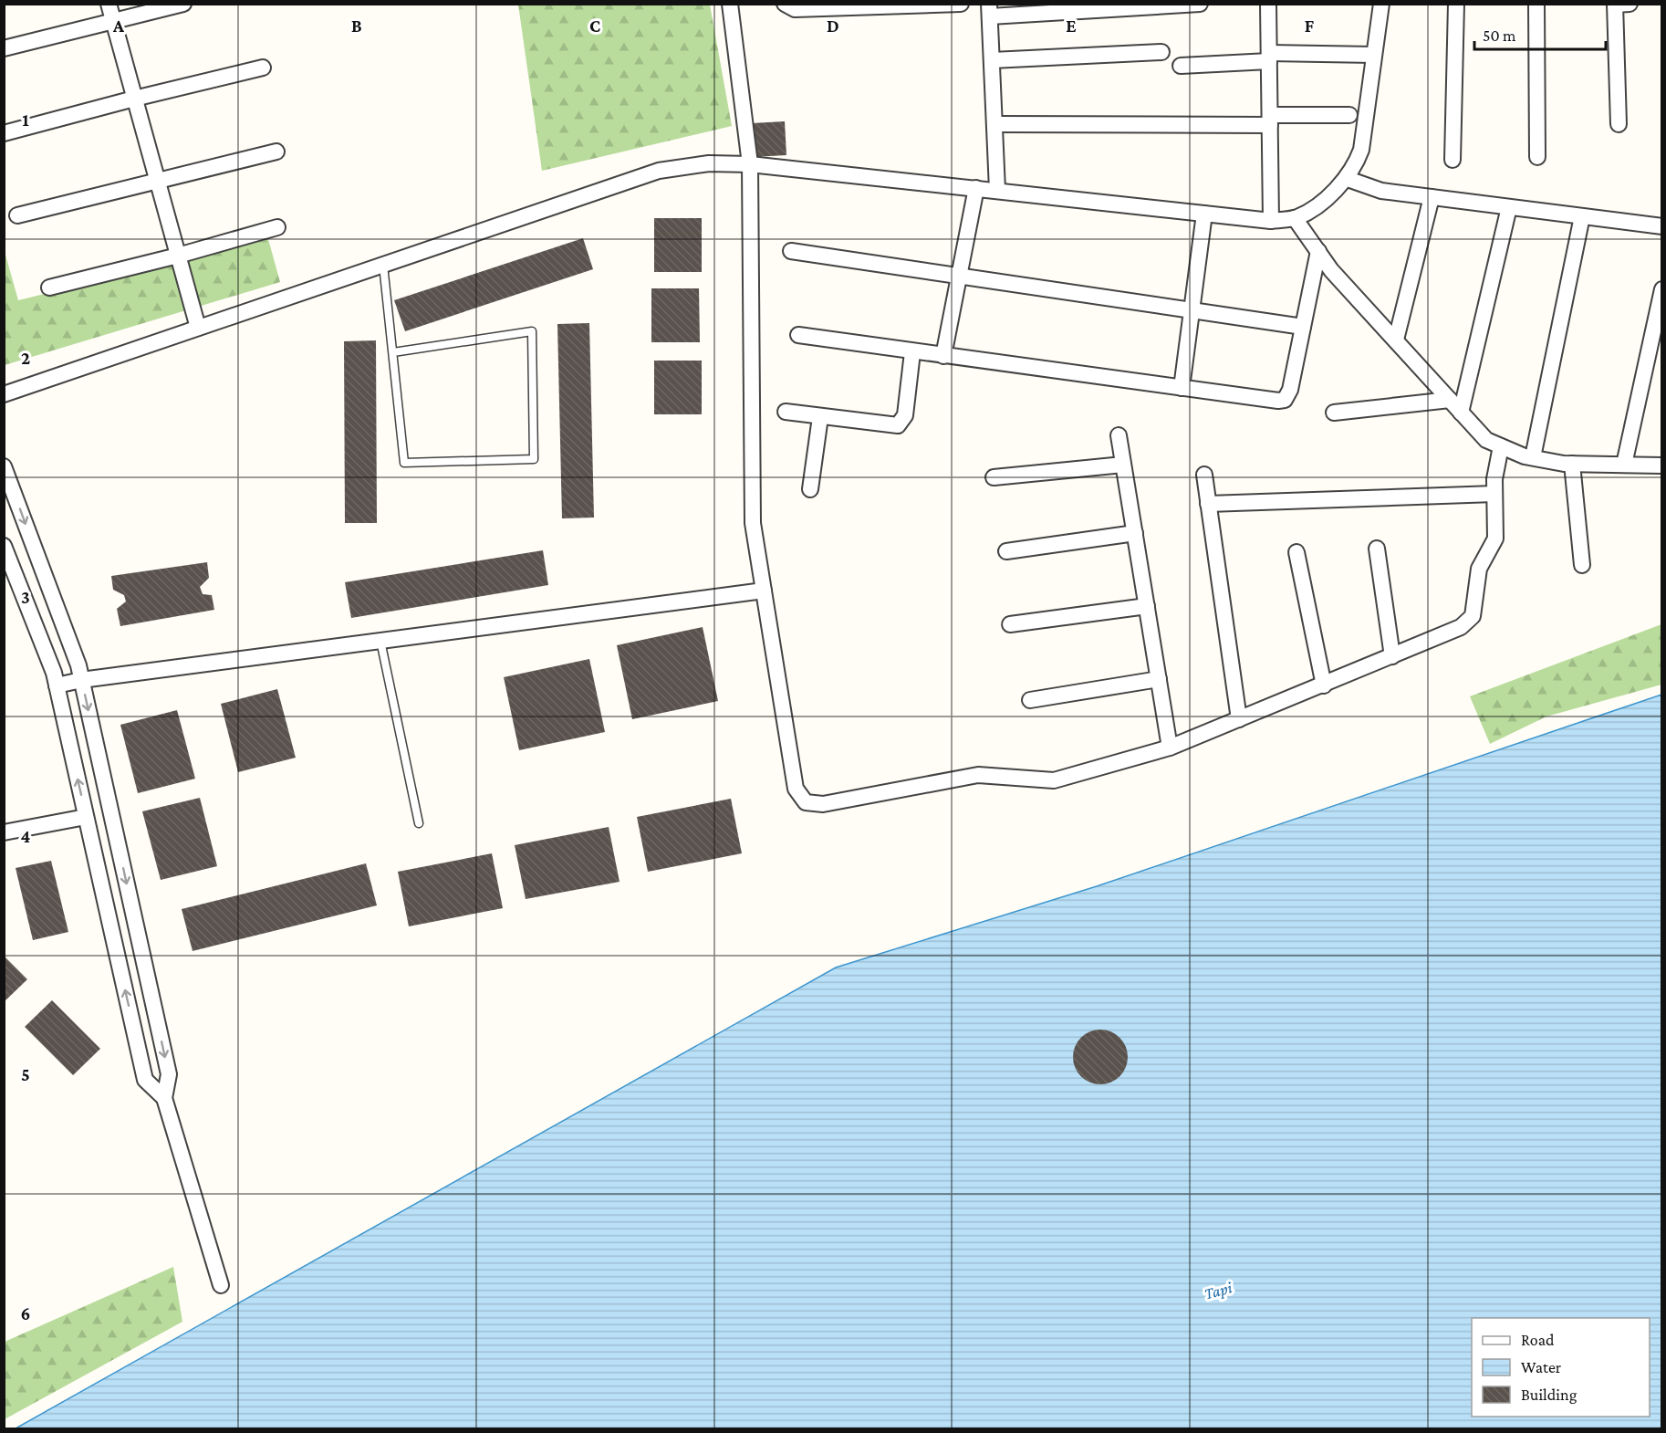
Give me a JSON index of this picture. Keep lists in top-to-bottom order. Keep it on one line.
{"water":["Tapi"],"legend":["Road","Water","Building"],"scale_bar":"50 m","grid":{"columns":["A","B","C","D","E","F"],"rows":["1","2","3","4","5","6"]}}
